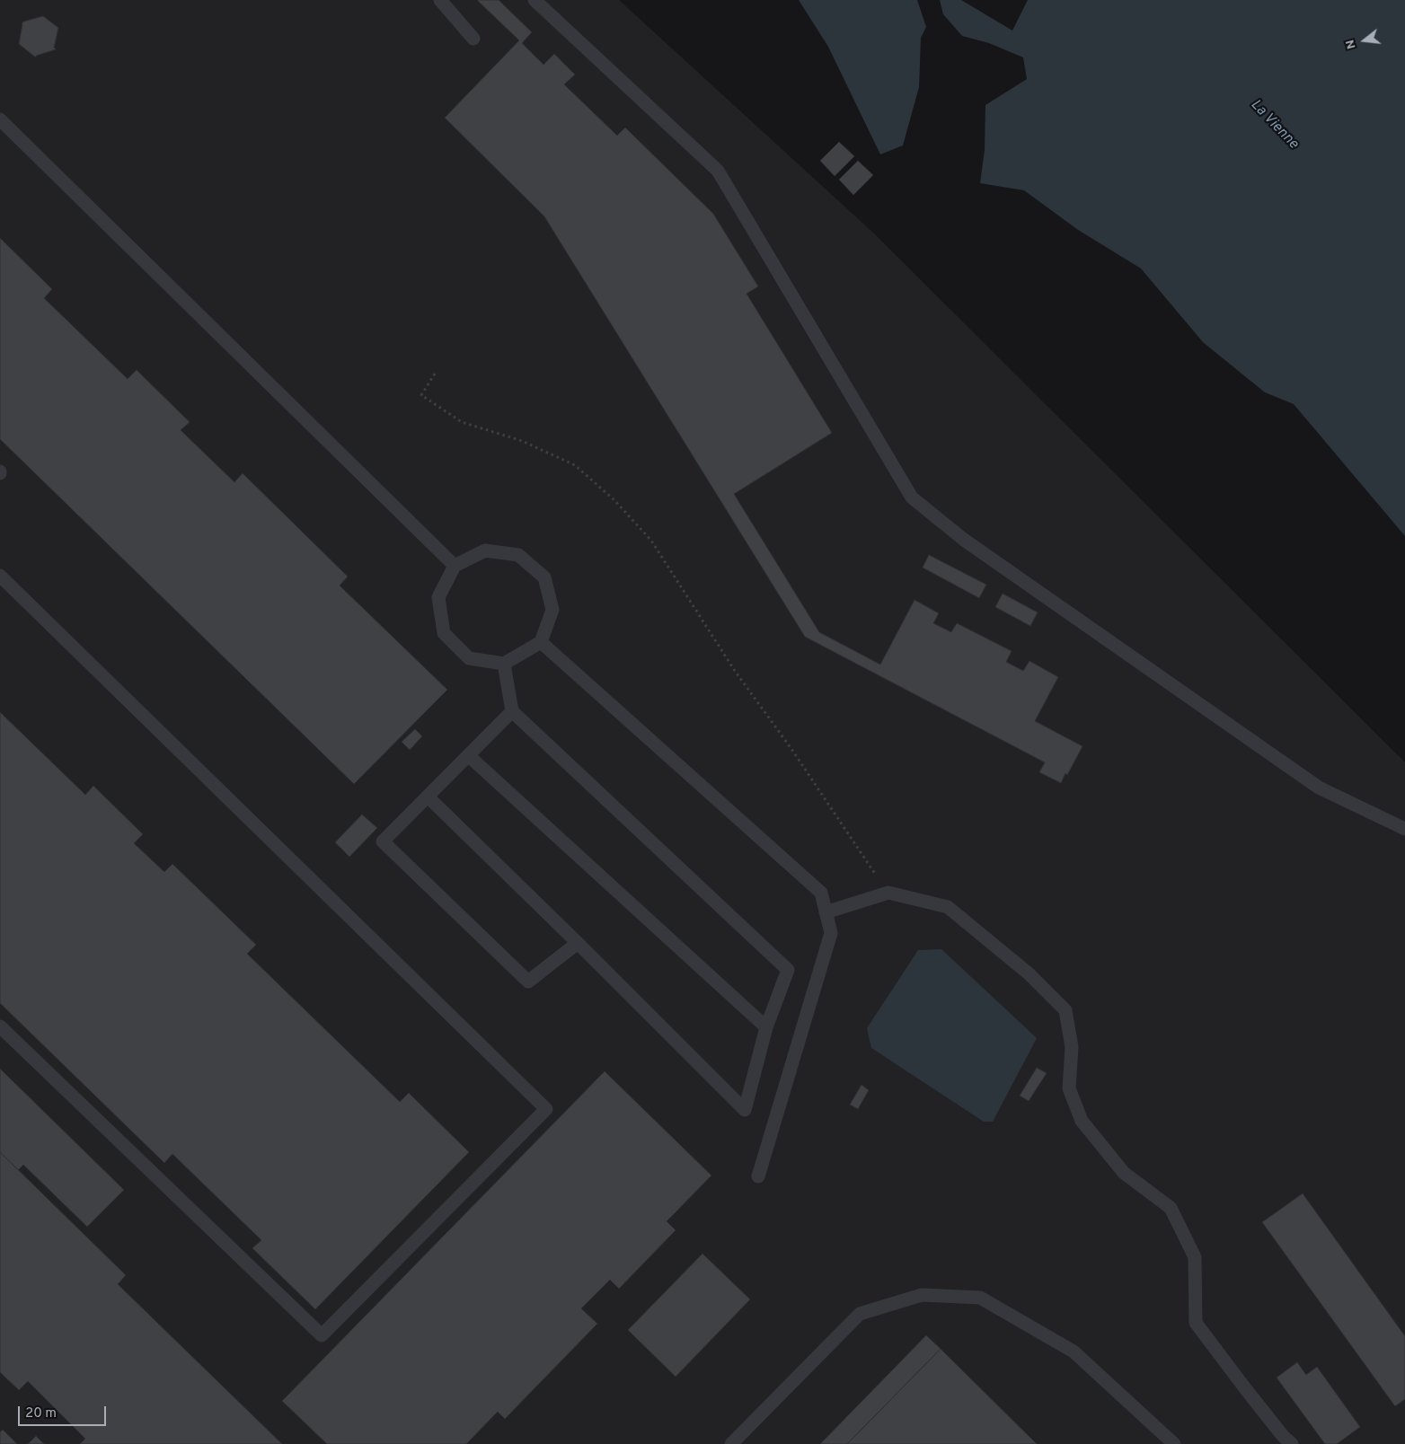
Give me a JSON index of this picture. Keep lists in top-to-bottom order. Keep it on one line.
{"water":["La Vienne"],"scale_bar":"20 m","north":"left"}
